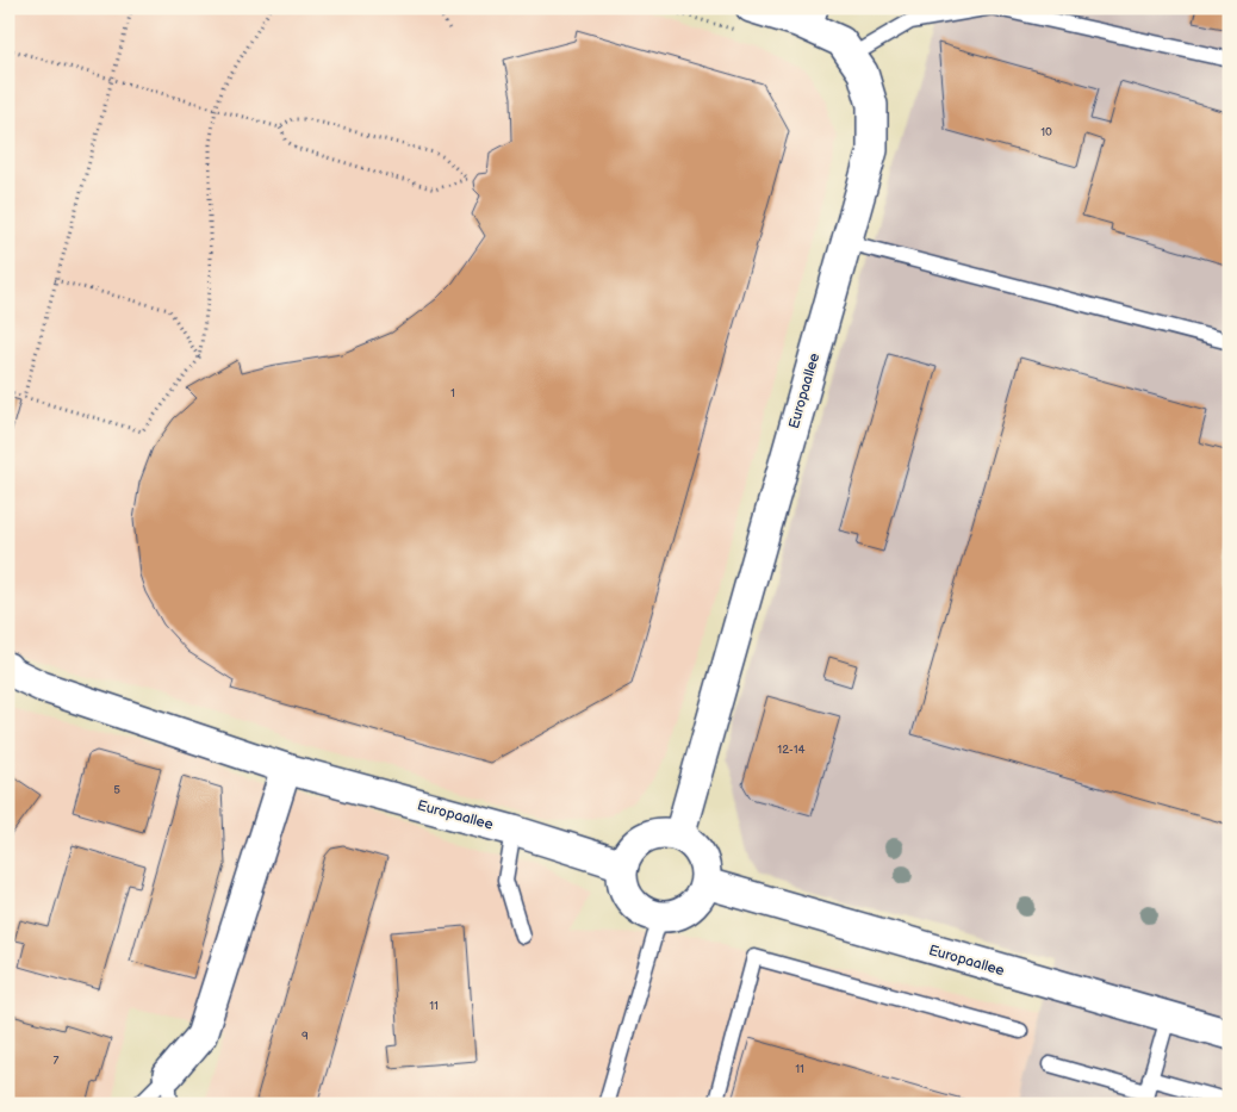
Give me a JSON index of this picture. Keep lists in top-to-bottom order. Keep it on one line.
{"streets":{"street":["Europaallee"]},"house_numbers":["10","1","12-14","5","11","9","7","11"]}
